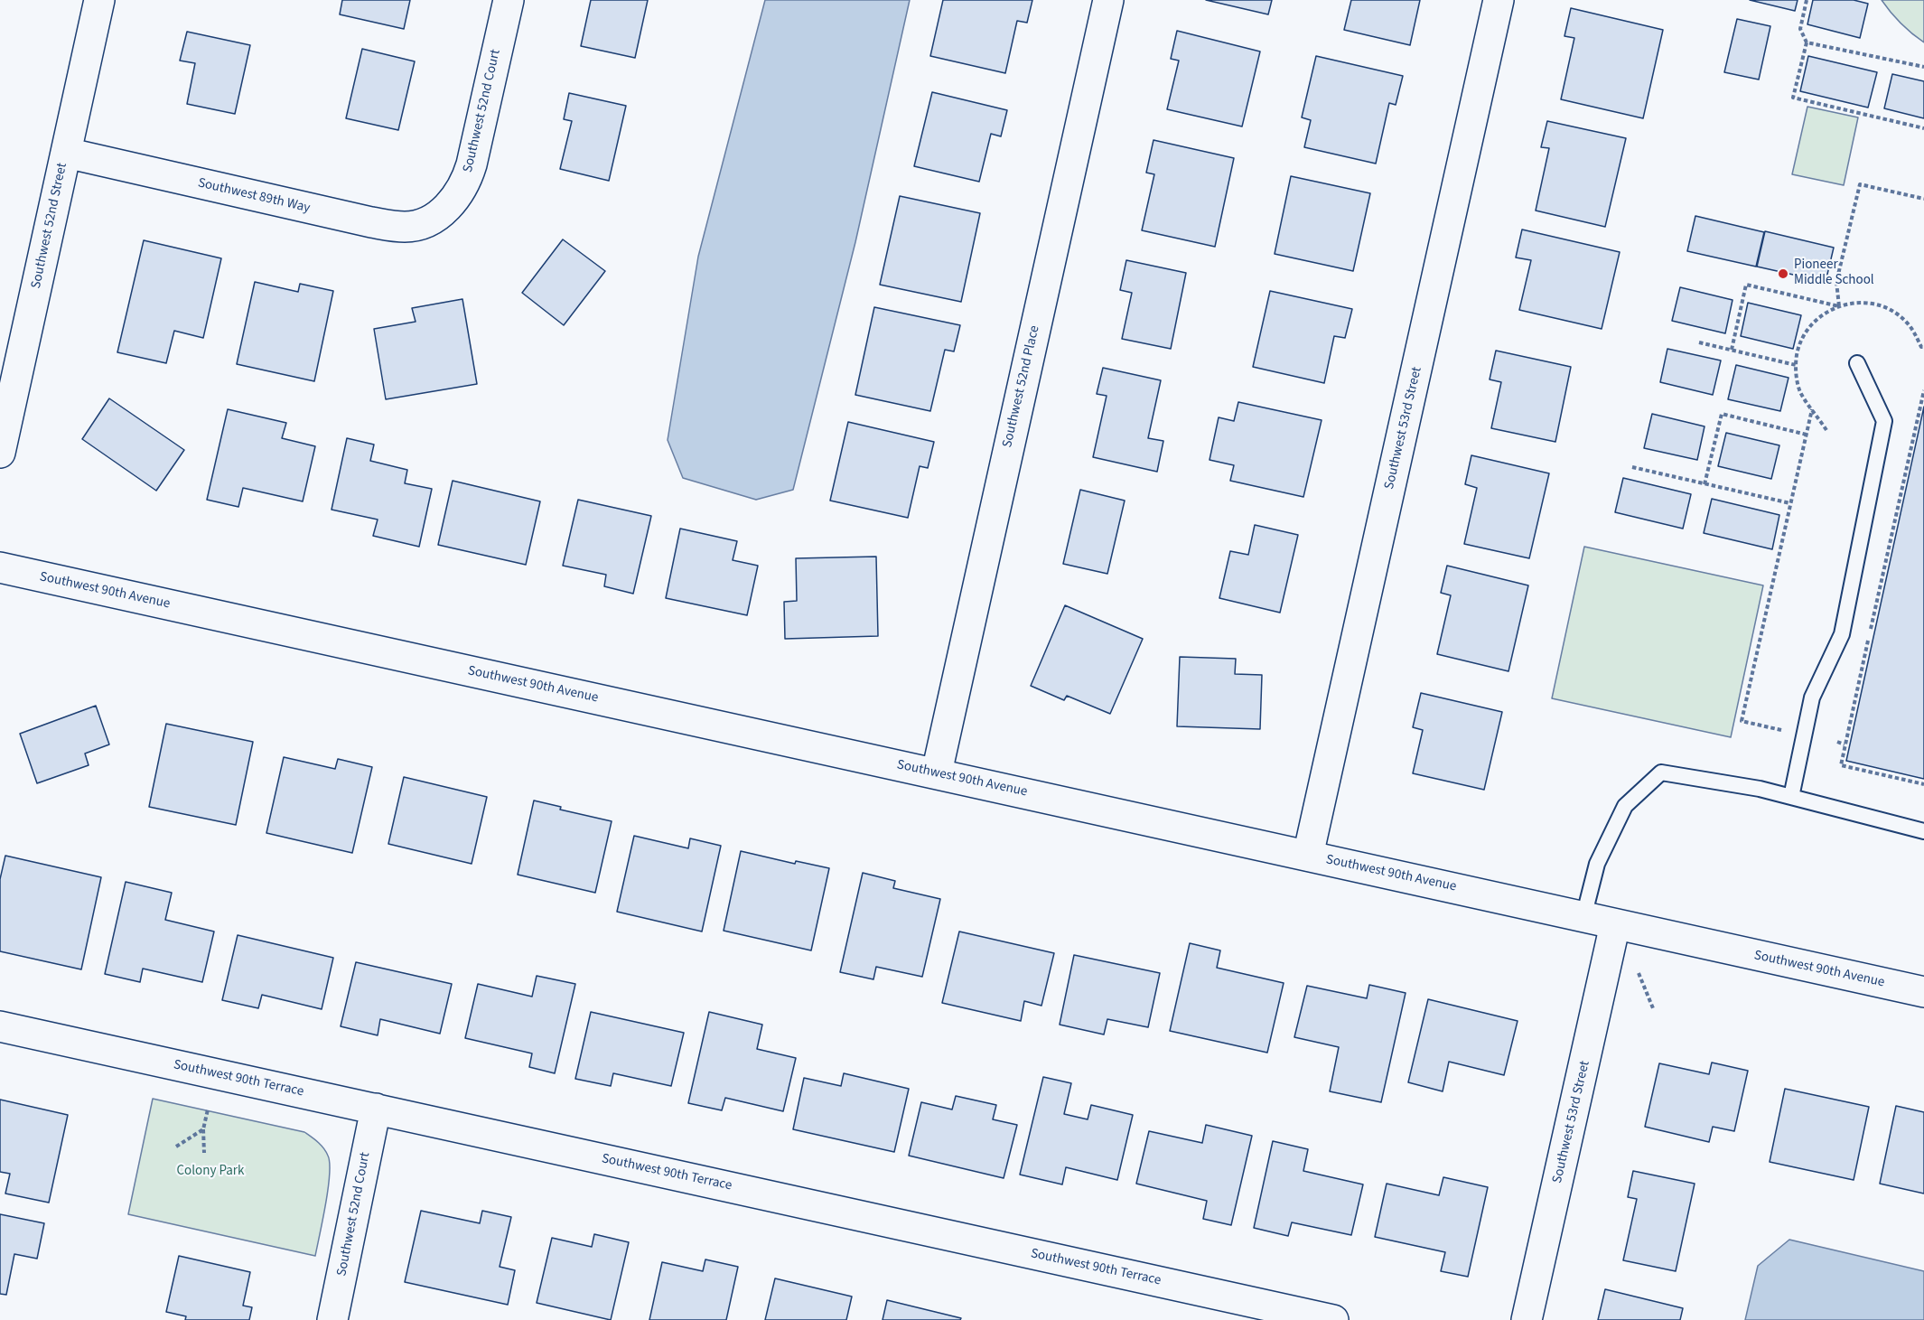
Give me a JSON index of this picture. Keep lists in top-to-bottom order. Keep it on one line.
{"streets":{"street":["Southwest 52nd Court","Southwest 89th Way","Southwest 52nd Street","Southwest 52nd Place","Southwest 53rd Street","Southwest 90th Avenue","Southwest 90th Terrace"]},"crossings":[["Southwest 52nd Court","Southwest 89th Way"],["Southwest 52nd Court","Southwest 90th Terrace"],["Southwest 89th Way","Southwest 52nd Street"],["Southwest 52nd Place","Southwest 90th Avenue"],["Southwest 53rd Street","Southwest 90th Avenue"]],"parks":["Colony Park"],"places":["Pioneer Middle School"]}
